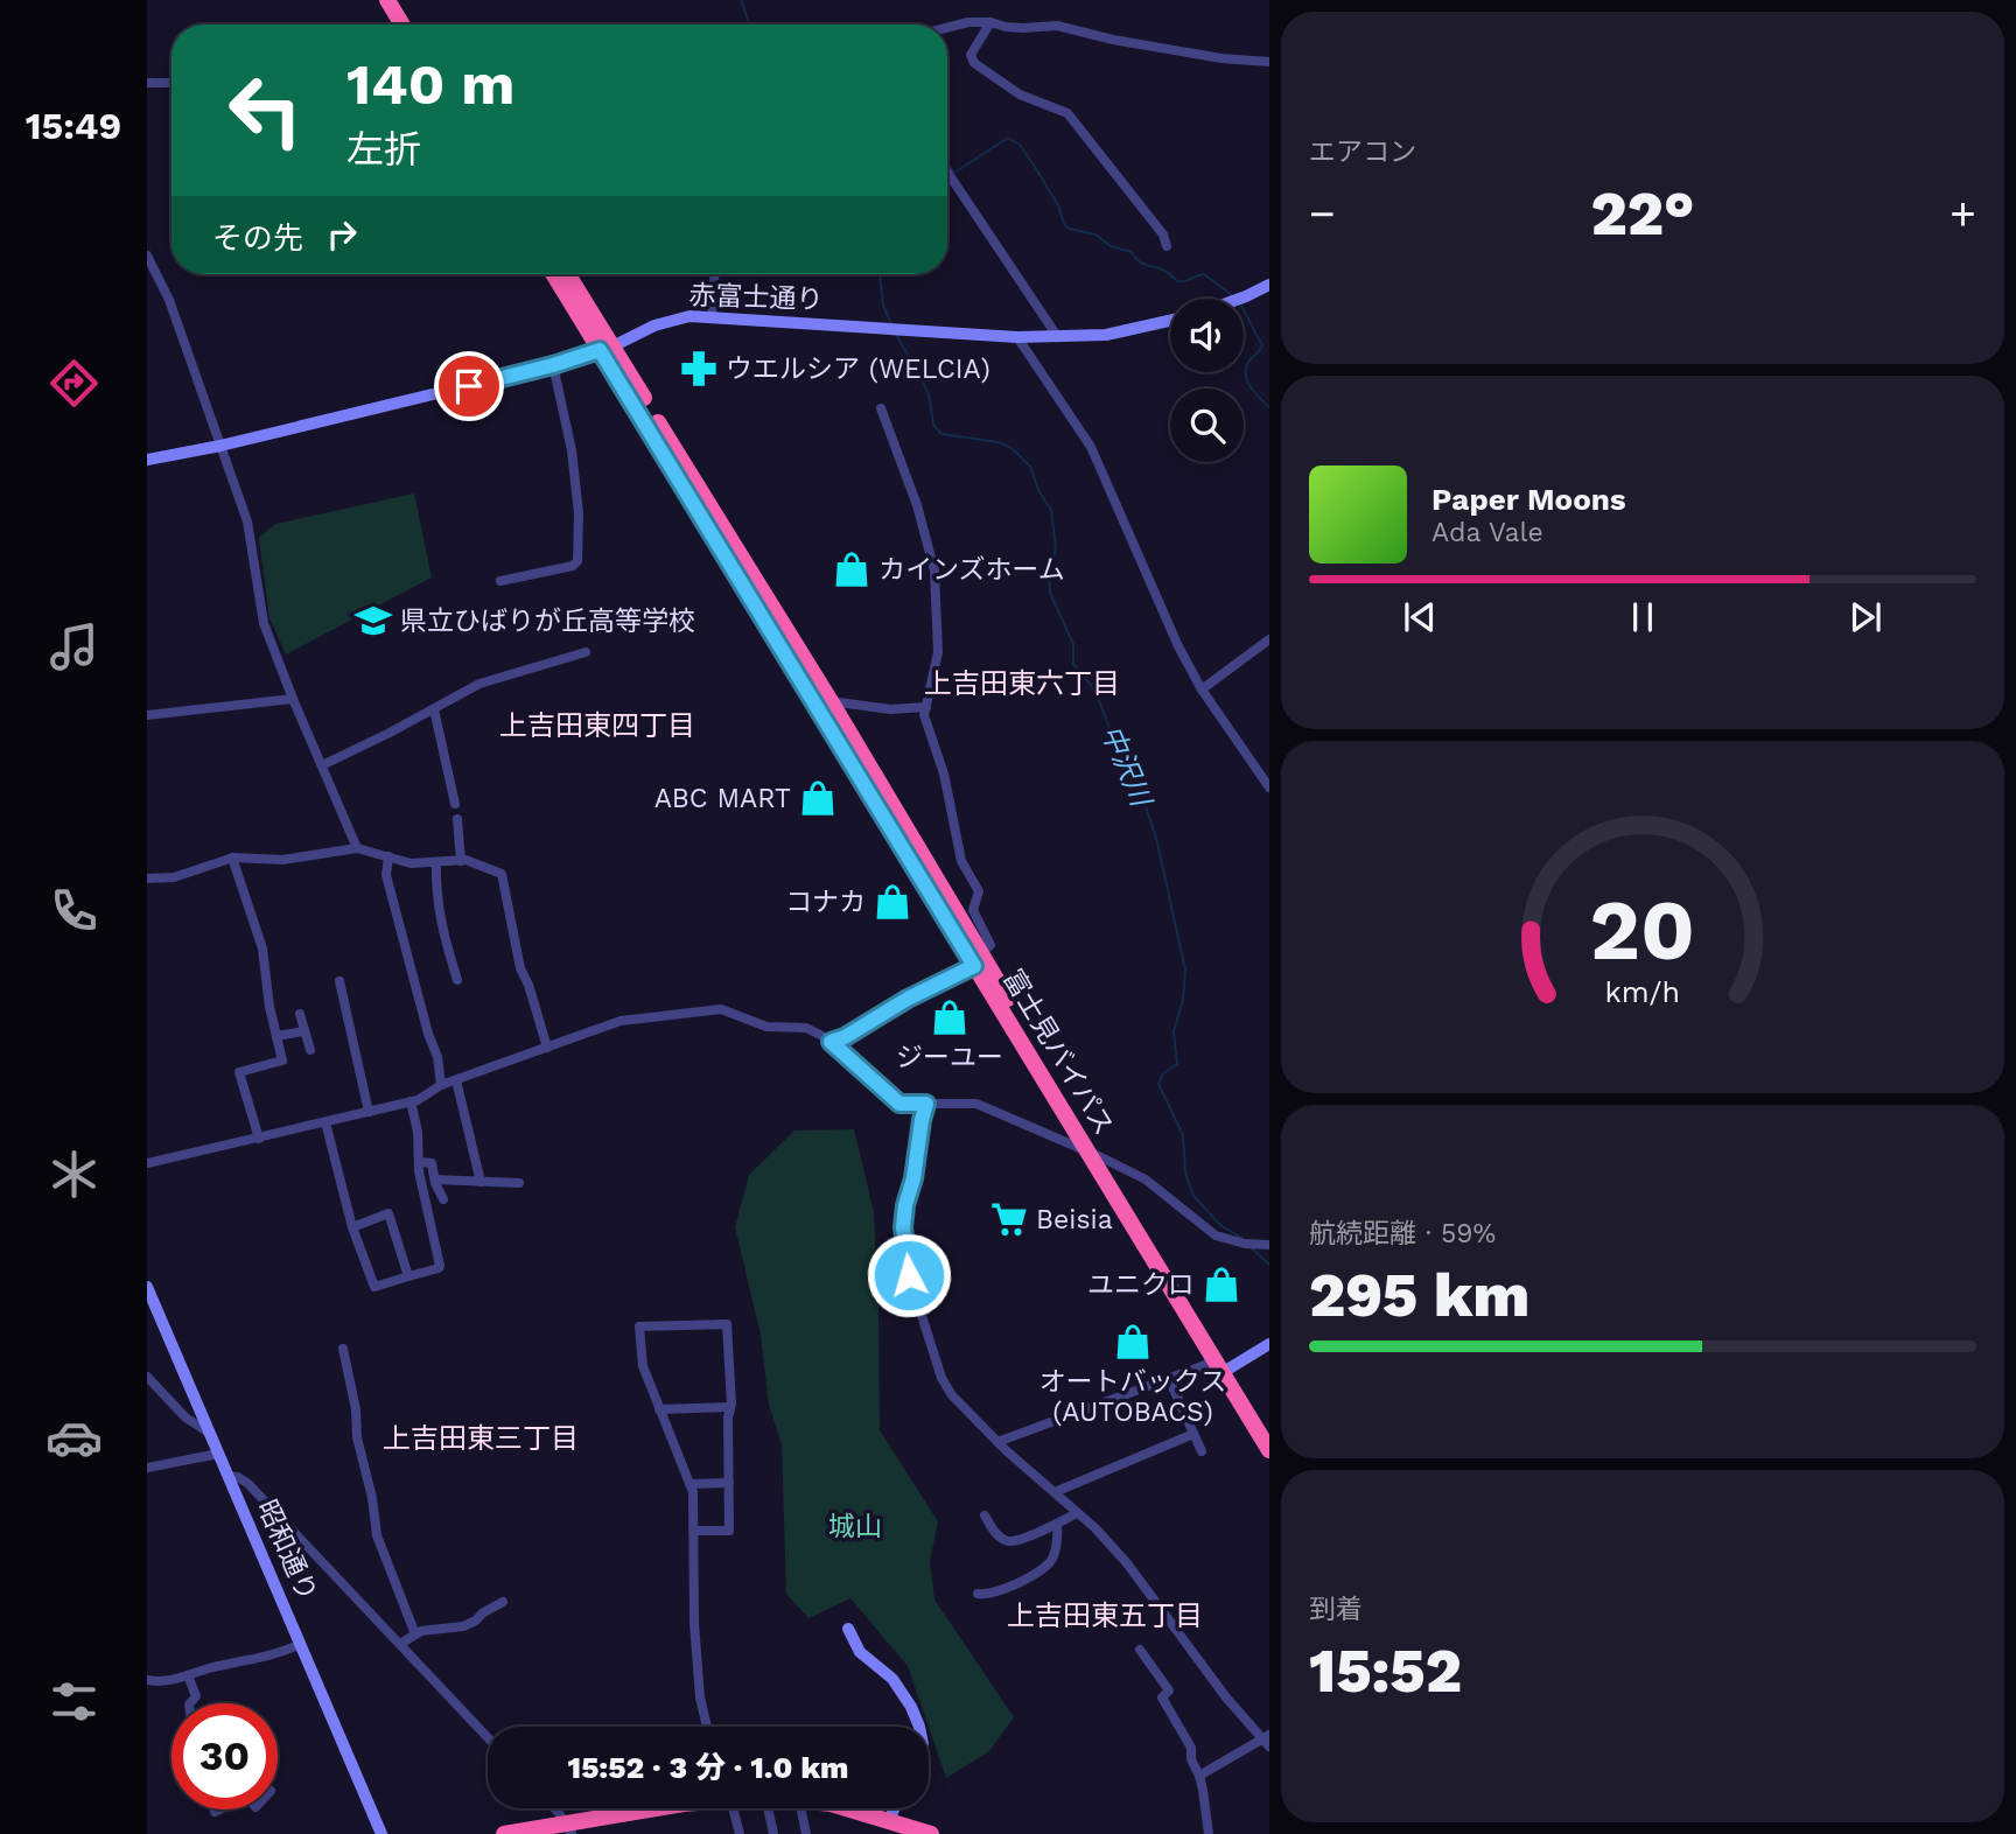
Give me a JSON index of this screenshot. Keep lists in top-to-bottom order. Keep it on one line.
{"streets":{"highway":["富士見バイパス"],"street":["赤富士通り","昭和通り"]},"crossings":[["赤富士通り","富士見バイパス"]],"districts":["上吉田東六丁目","上吉田東四丁目","上吉田東三丁目","上吉田東五丁目"],"water":["中沢川"],"parks":["城山"],"places":{"pharmacy":["ウエルシア (WELCIA)"],"shop":["カインズホーム","ABC MART","コナカ","ジーユー","ユニクロ","オートバックス (AUTOBACS)"],"school or university":["県立ひばりが丘高等学校"],"supermarket":["Beisia"]},"page":{"tabs":"15:49","tile":["エアコン",["航続距離 · 59%","295 km"],["到着","15:52"]],"turn":["140 m","左折"],"heat":["−","22°","+"],"then":"その先","song":["Paper Moons","Ada Vale"],"limit":"30","trip":"15:52 · 3 分 · 1.0 km","gauge":["20","km/h"]}}
